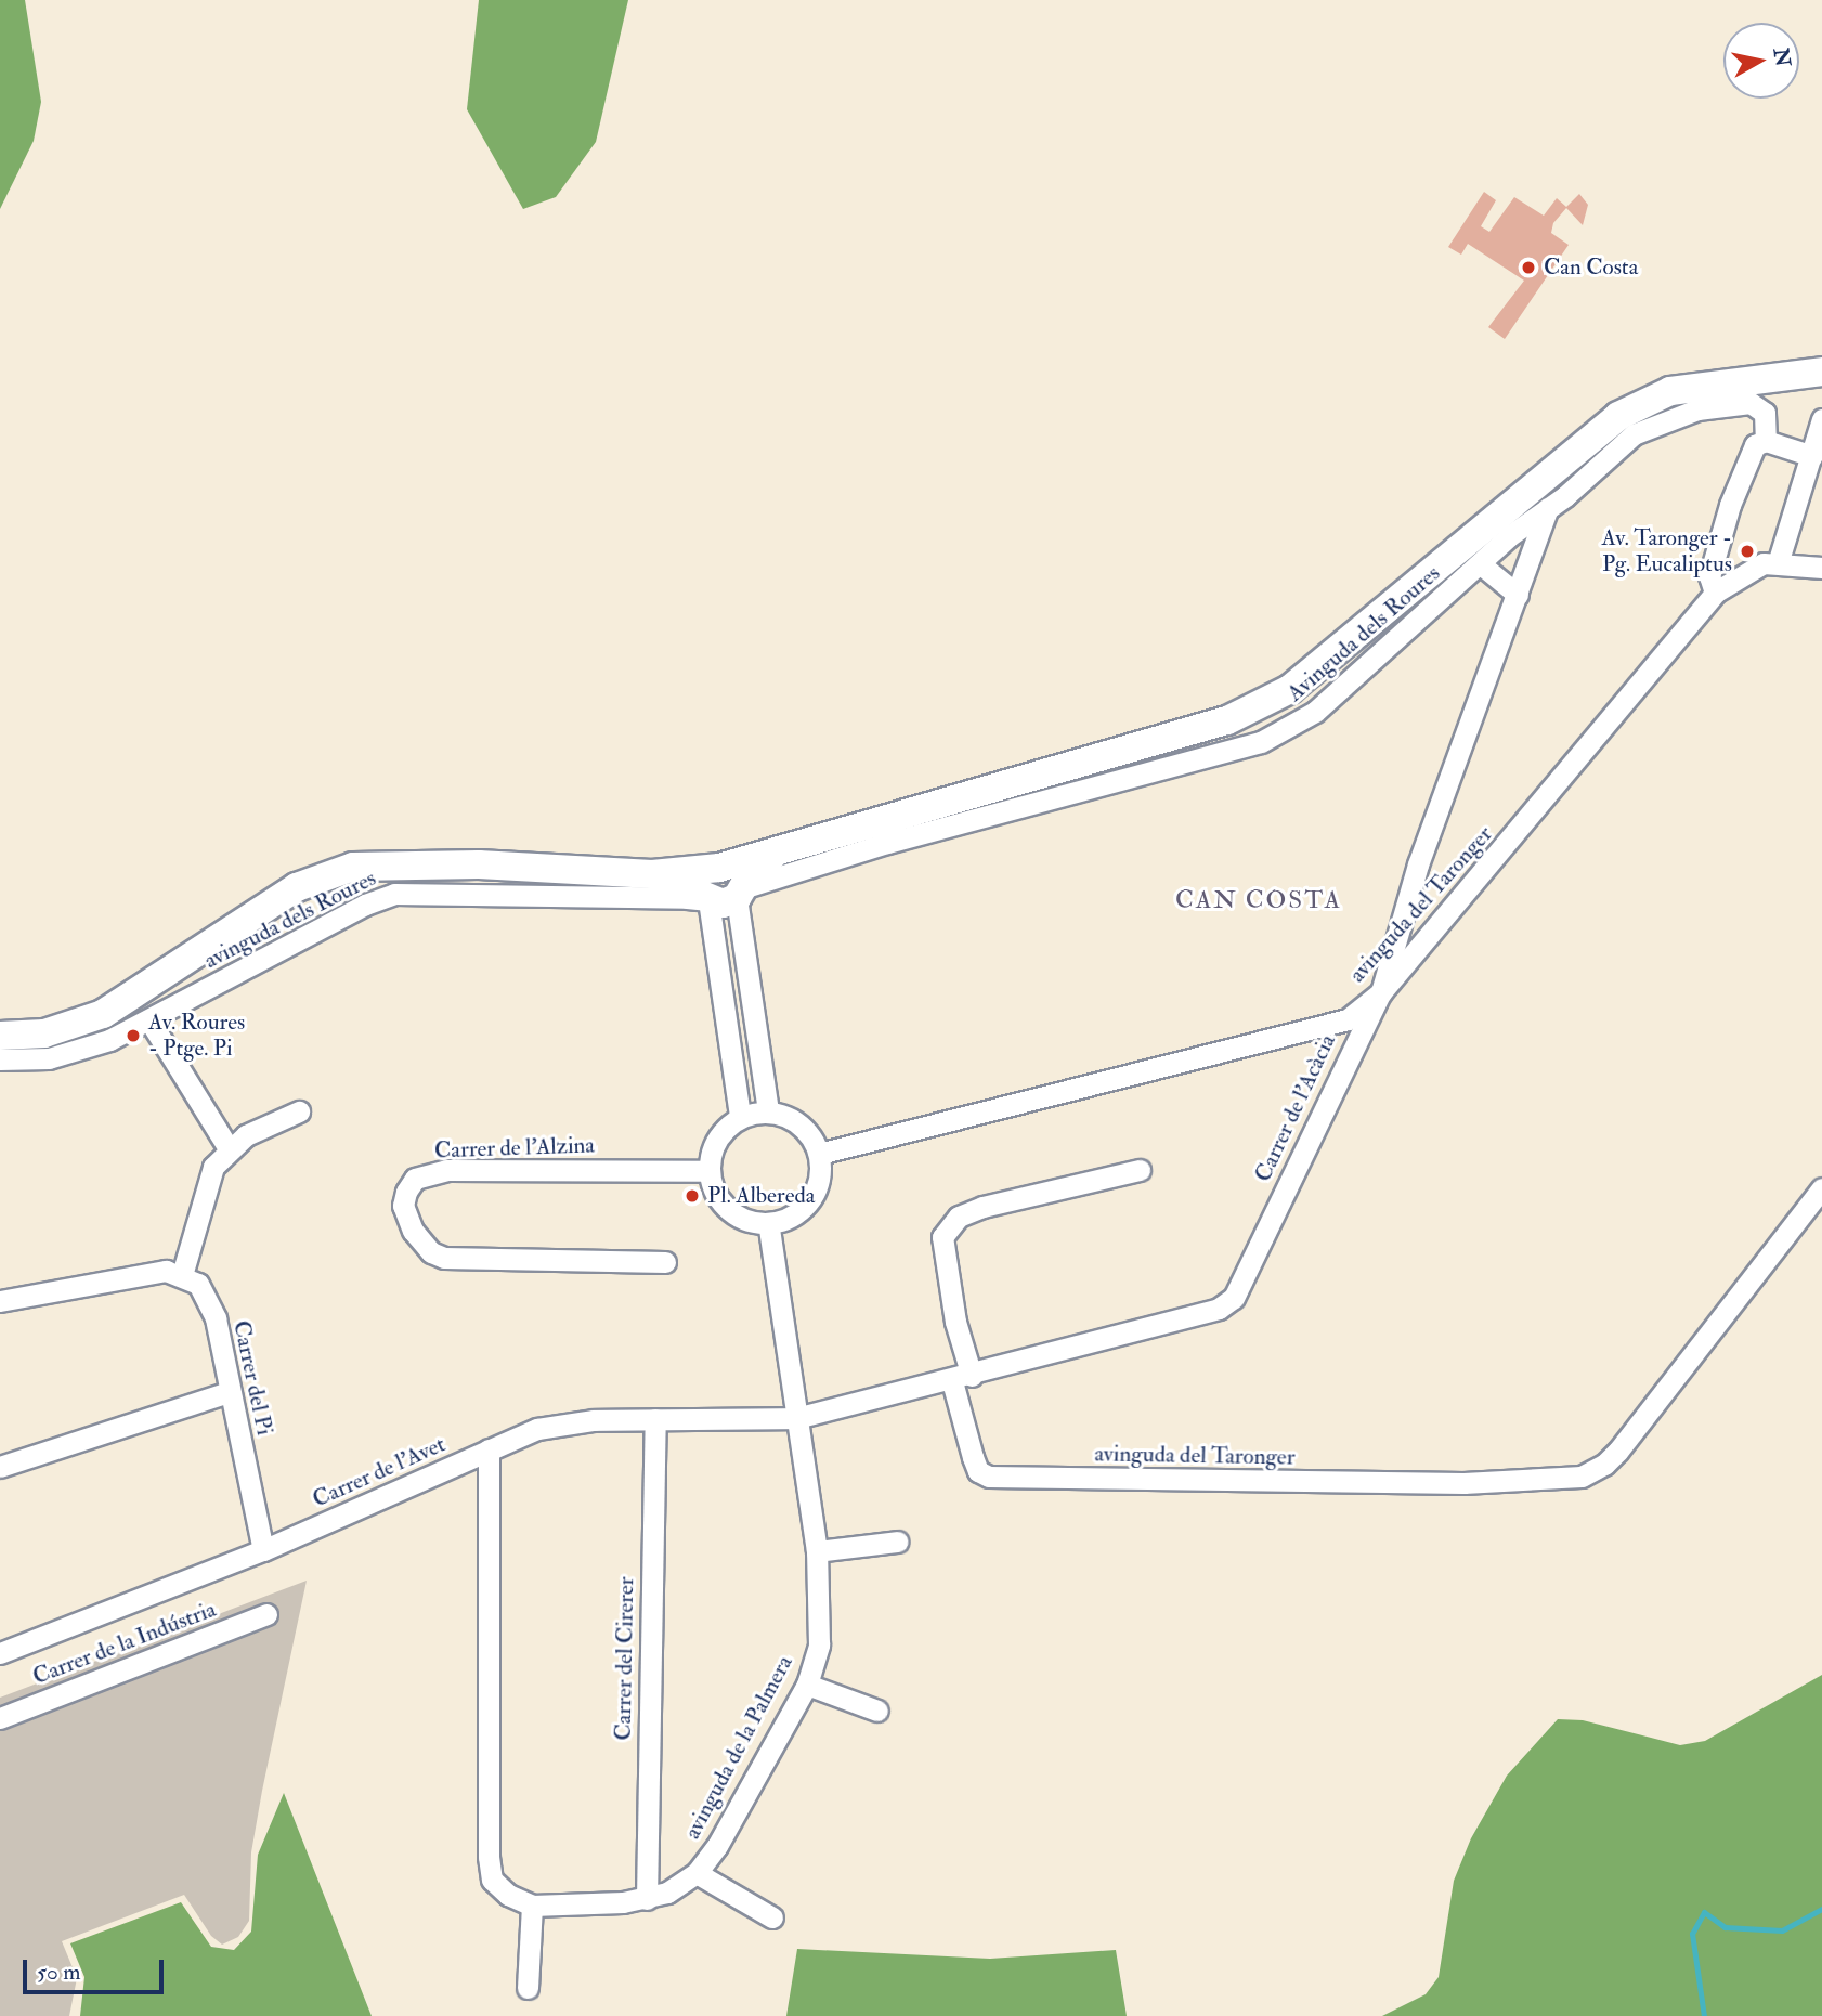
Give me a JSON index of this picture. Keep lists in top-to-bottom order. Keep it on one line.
{"streets":{"street":["Avinguda dels Roures","avinguda del Taronger","avinguda dels Roures","Carrer de l'Acàcia","Carrer de l'Alzina","Carrer del Pi","Carrer de l'Avet","Carrer de la Indústria","Carrer del Cirerer","avinguda de la Palmera"]},"crossings":[["Avinguda dels Roures","avinguda dels Roures"],["Avinguda dels Roures","Carrer de l'Acàcia"],["avinguda del Taronger","Carrer de l'Acàcia"],["avinguda del Taronger","Carrer de l'Alzina"],["avinguda del Taronger","avinguda de la Palmera"],["Carrer de l'Acàcia","Carrer de l'Avet"],["Carrer de l'Acàcia","avinguda de la Palmera"],["Carrer de l'Alzina","avinguda de la Palmera"],["Carrer del Pi","Carrer de l'Avet"],["Carrer de l'Avet","Carrer del Cirerer"],["Carrer de l'Avet","avinguda de la Palmera"],["Carrer del Cirerer","avinguda de la Palmera"]],"districts":["CAN COSTA"],"places":["Can Costa","Av. Taronger - Pg. Eucaliptus","Av. Roures - Ptge. Pi","Pl. Albereda"],"scale_bar":"50 m","north":"right"}
